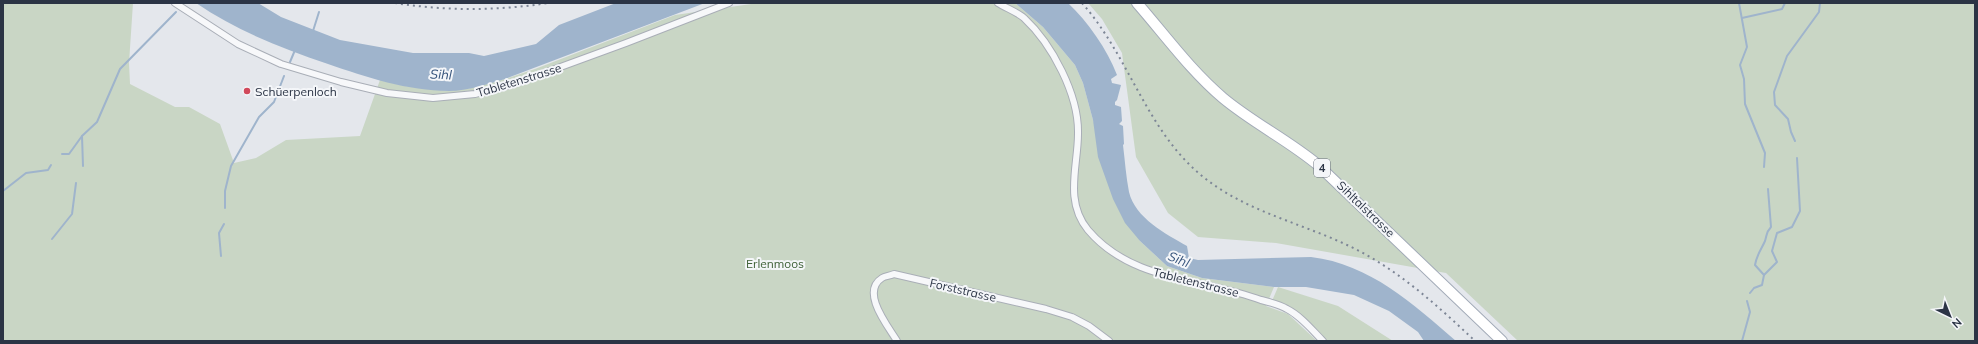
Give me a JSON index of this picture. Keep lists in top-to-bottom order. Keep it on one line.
{"streets":{"main road":["4","Sihltalstrasse"],"street":["Tabletenstrasse","Forststrasse"]},"water":["Sihl"],"parks":["Erlenmoos"],"places":["Schüerpenloch"],"north":"bottom right"}
